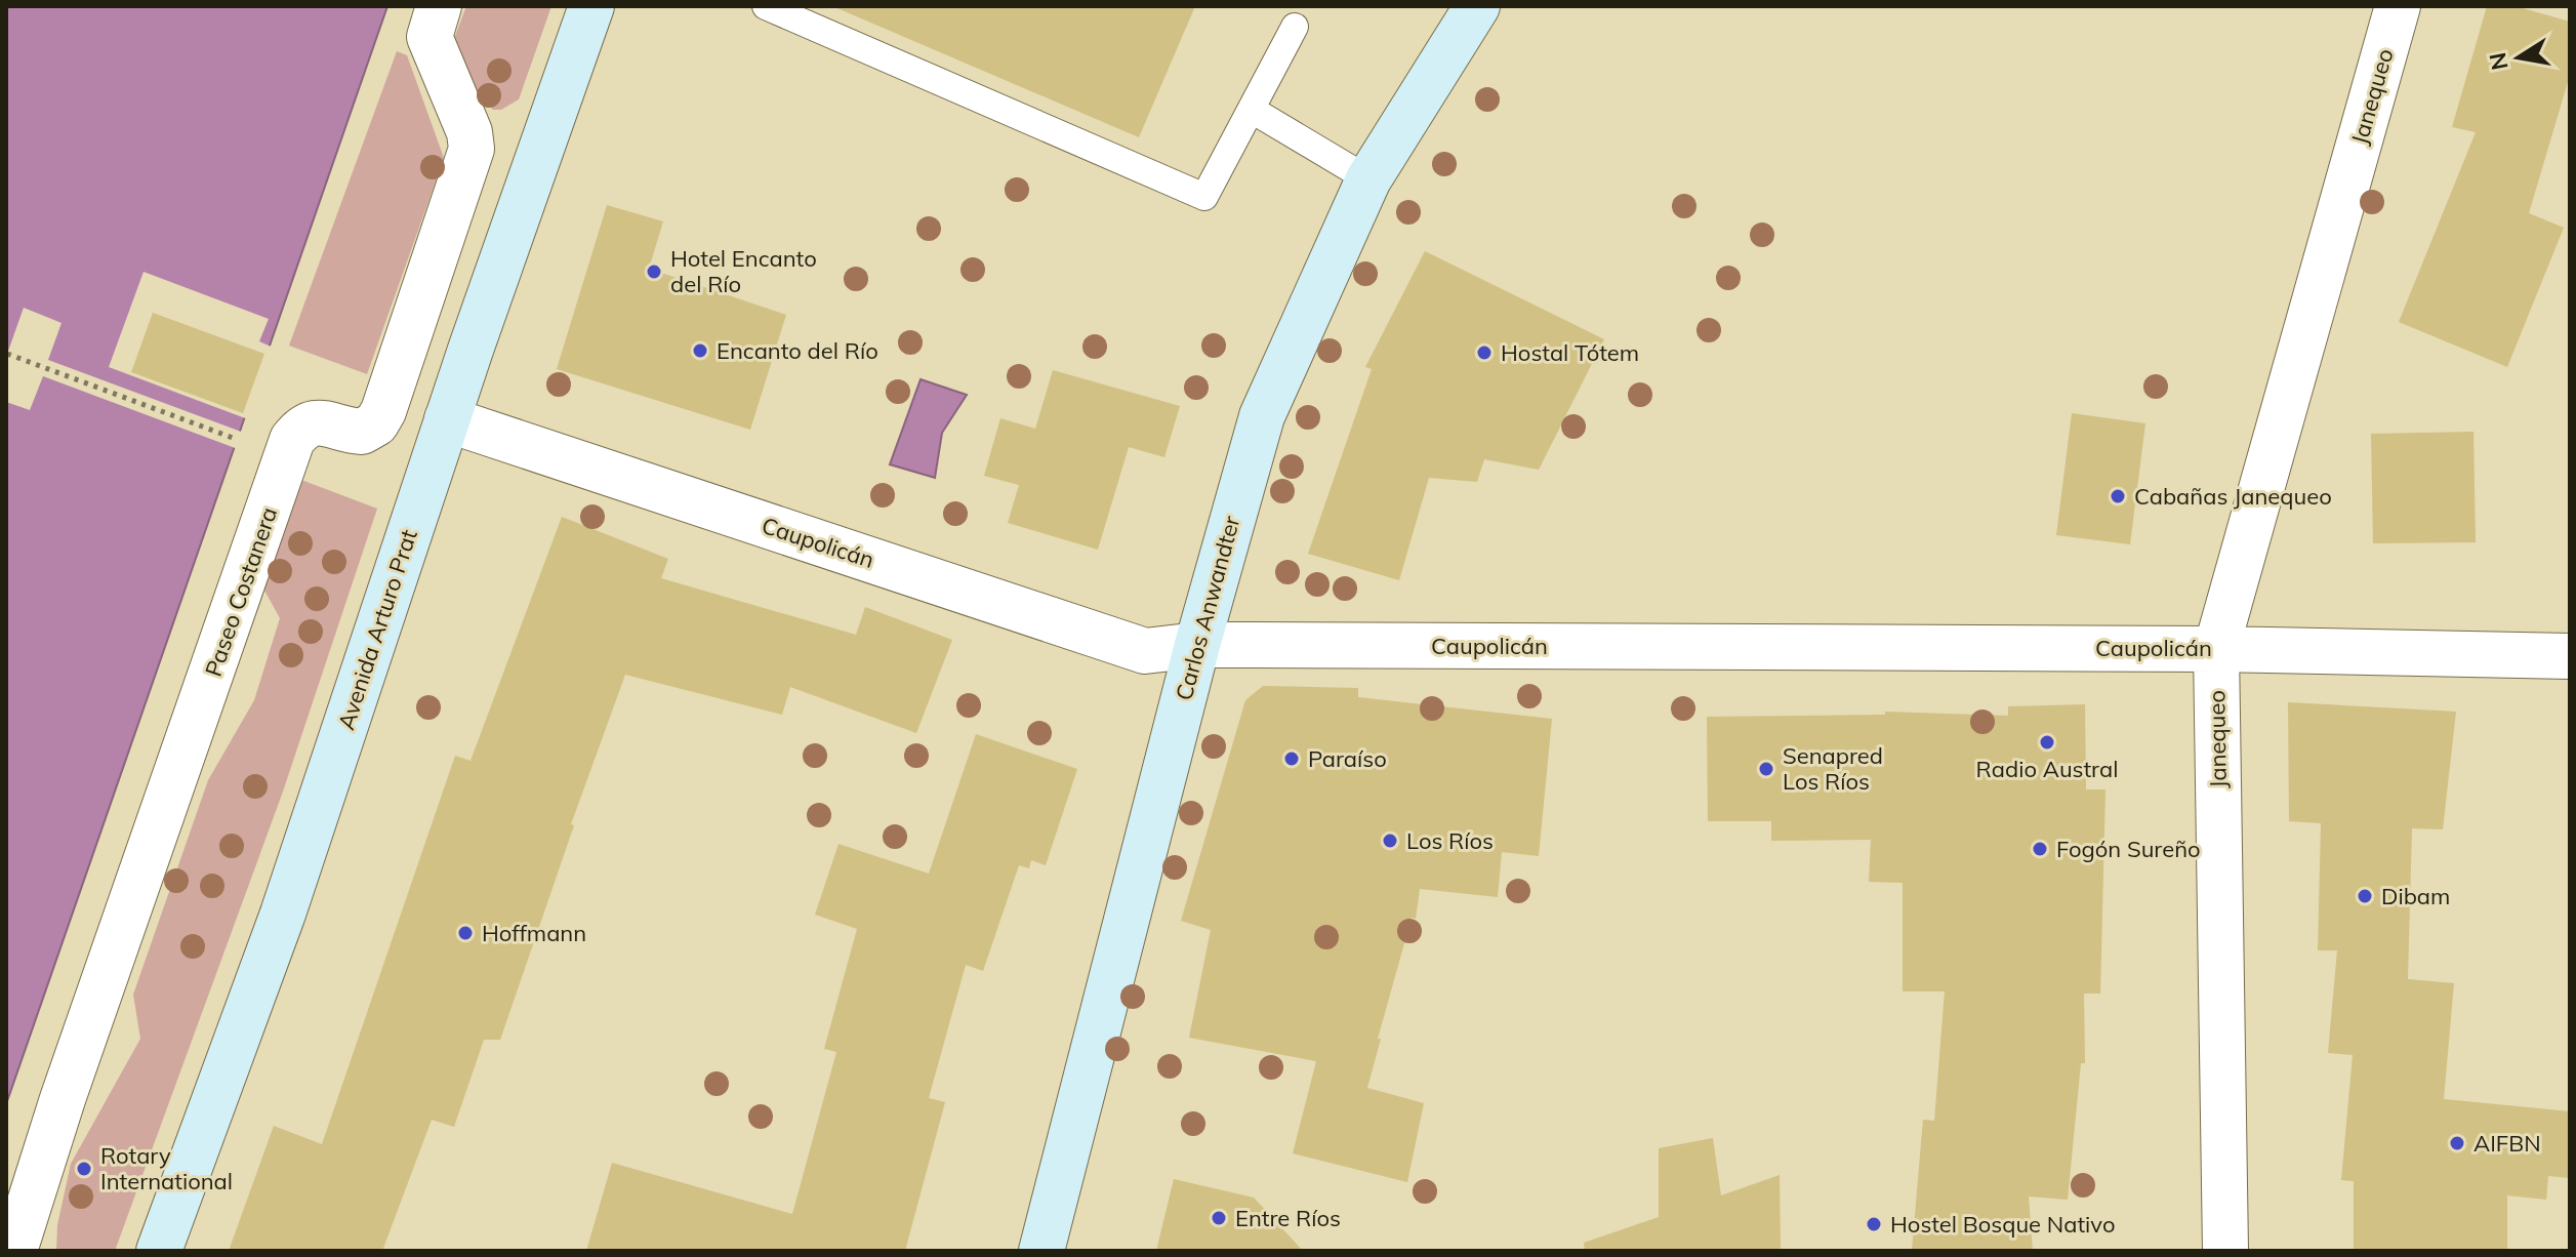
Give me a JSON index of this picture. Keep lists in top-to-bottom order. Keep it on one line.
{"streets":{"street":["Janequeo","Caupolicán","Paseo Costanera","Carlos Anwandter","Avenida Arturo Prat"]},"crossings":[["Janequeo","Caupolicán"],["Caupolicán","Carlos Anwandter"],["Caupolicán","Avenida Arturo Prat"]],"places":["Hotel Encanto del Río","Encanto del Río","Hostal Tótem","Cabañas Janequeo","Radio Austral","Paraíso","Senapred Los Ríos","Los Ríos","Fogón Sureño","Dibam","Hoffmann","AIFBN","Rotary International","Entre Ríos","Hostel Bosque Nativo"],"north":"left"}
